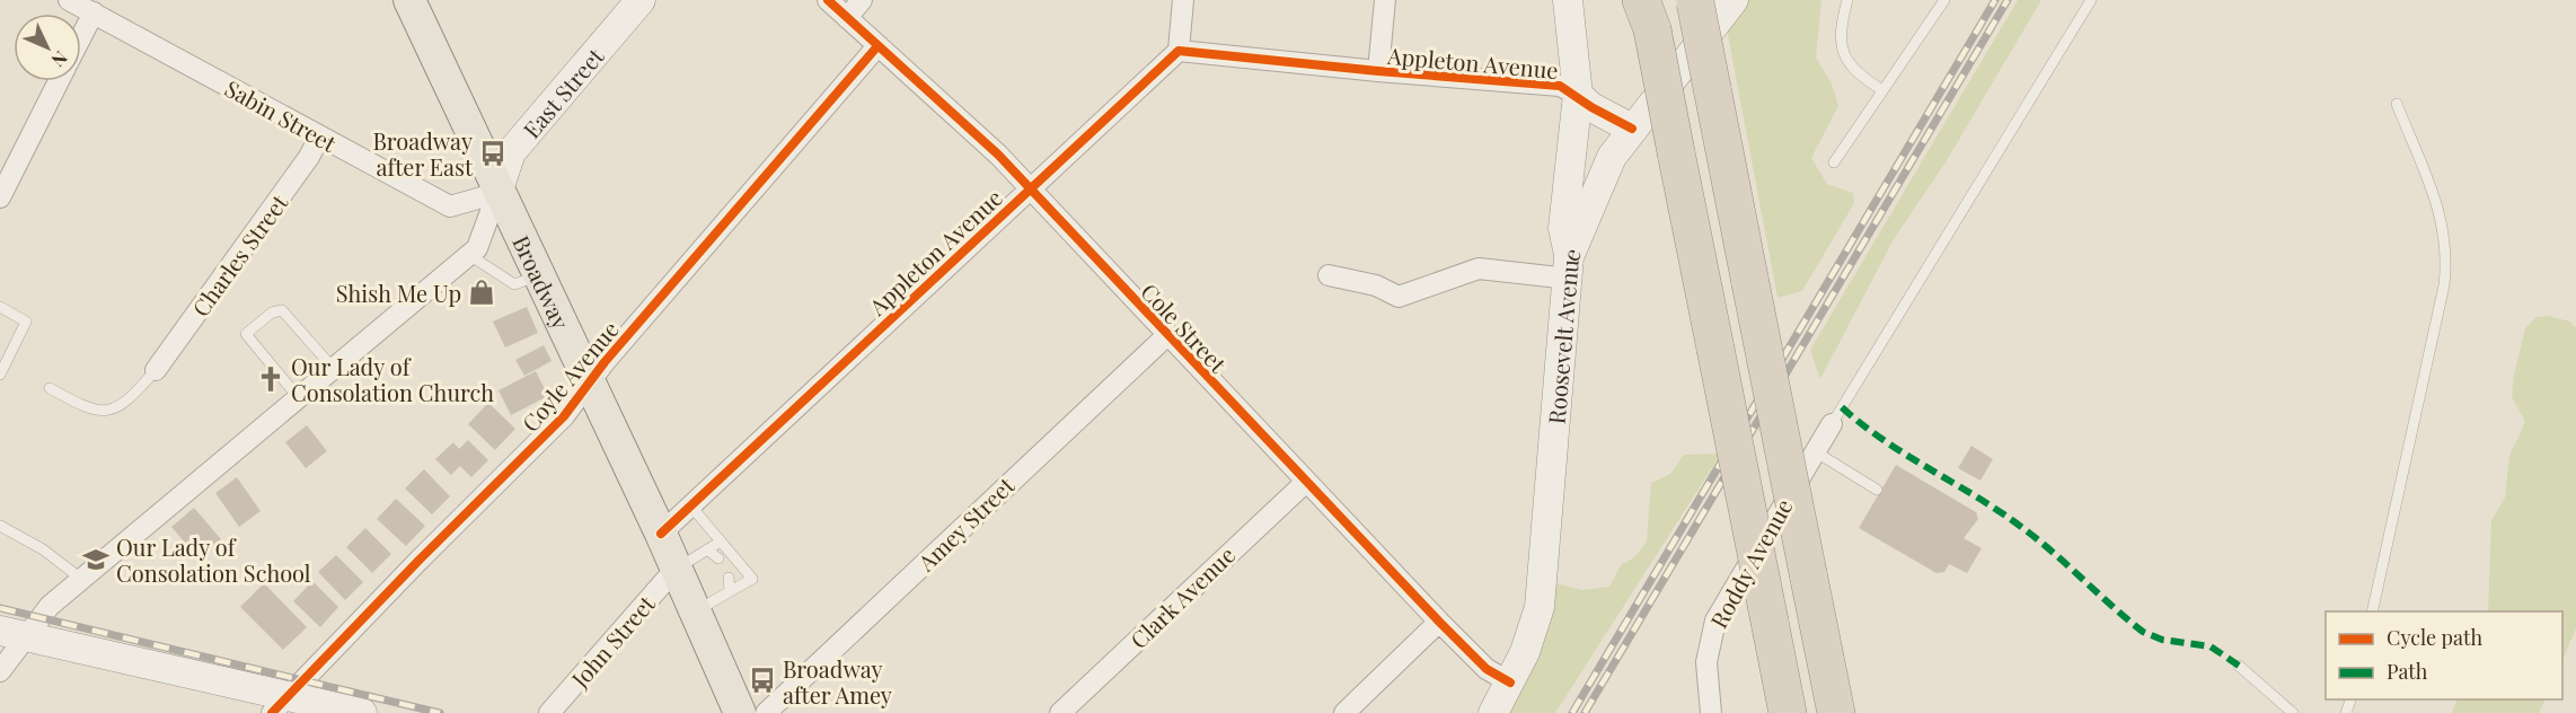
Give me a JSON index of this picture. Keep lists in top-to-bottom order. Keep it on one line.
{"streets":{"main road":["Broadway"],"street":["Appleton Avenue","East Street","Sabin Street","Charles Street","Cole Street","Roosevelt Avenue","Coyle Avenue","Amey Street","Roddy Avenue","Clark Avenue","John Street"]},"crossings":[["Appleton Avenue","Broadway"],["Appleton Avenue","Cole Street"],["East Street","Sabin Street"],["East Street","Broadway"],["Sabin Street","Charles Street"],["Sabin Street","Broadway"],["Broadway","Coyle Avenue"],["Broadway","John Street"],["Cole Street","Roosevelt Avenue"],["Cole Street","Coyle Avenue"],["Cole Street","Amey Street"],["Cole Street","Clark Avenue"]],"places":{"bus stop":["Broadway after East","Broadway after Amey"],"shop":["Shish Me Up"],"church":["Our Lady of Consolation Church"],"school or university":["Our Lady of Consolation School"]},"legend":["Cycle path","Path"],"north":"bottom right"}
